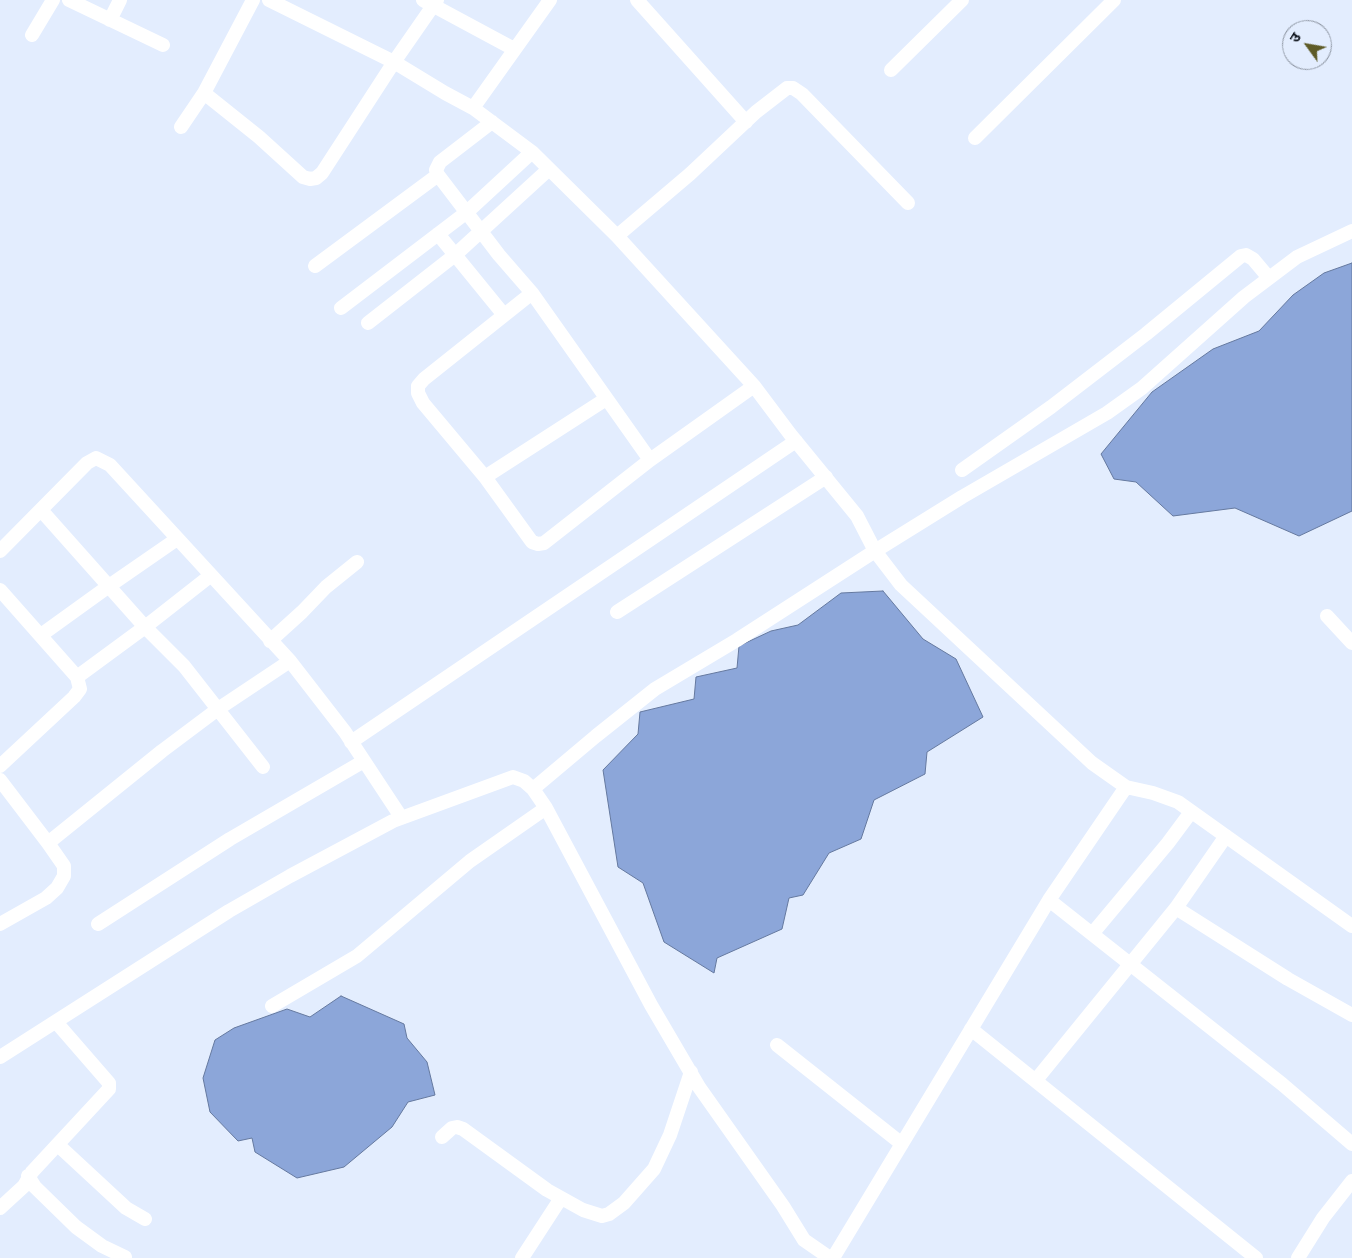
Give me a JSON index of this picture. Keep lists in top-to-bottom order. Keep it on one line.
{"north":"top left"}
